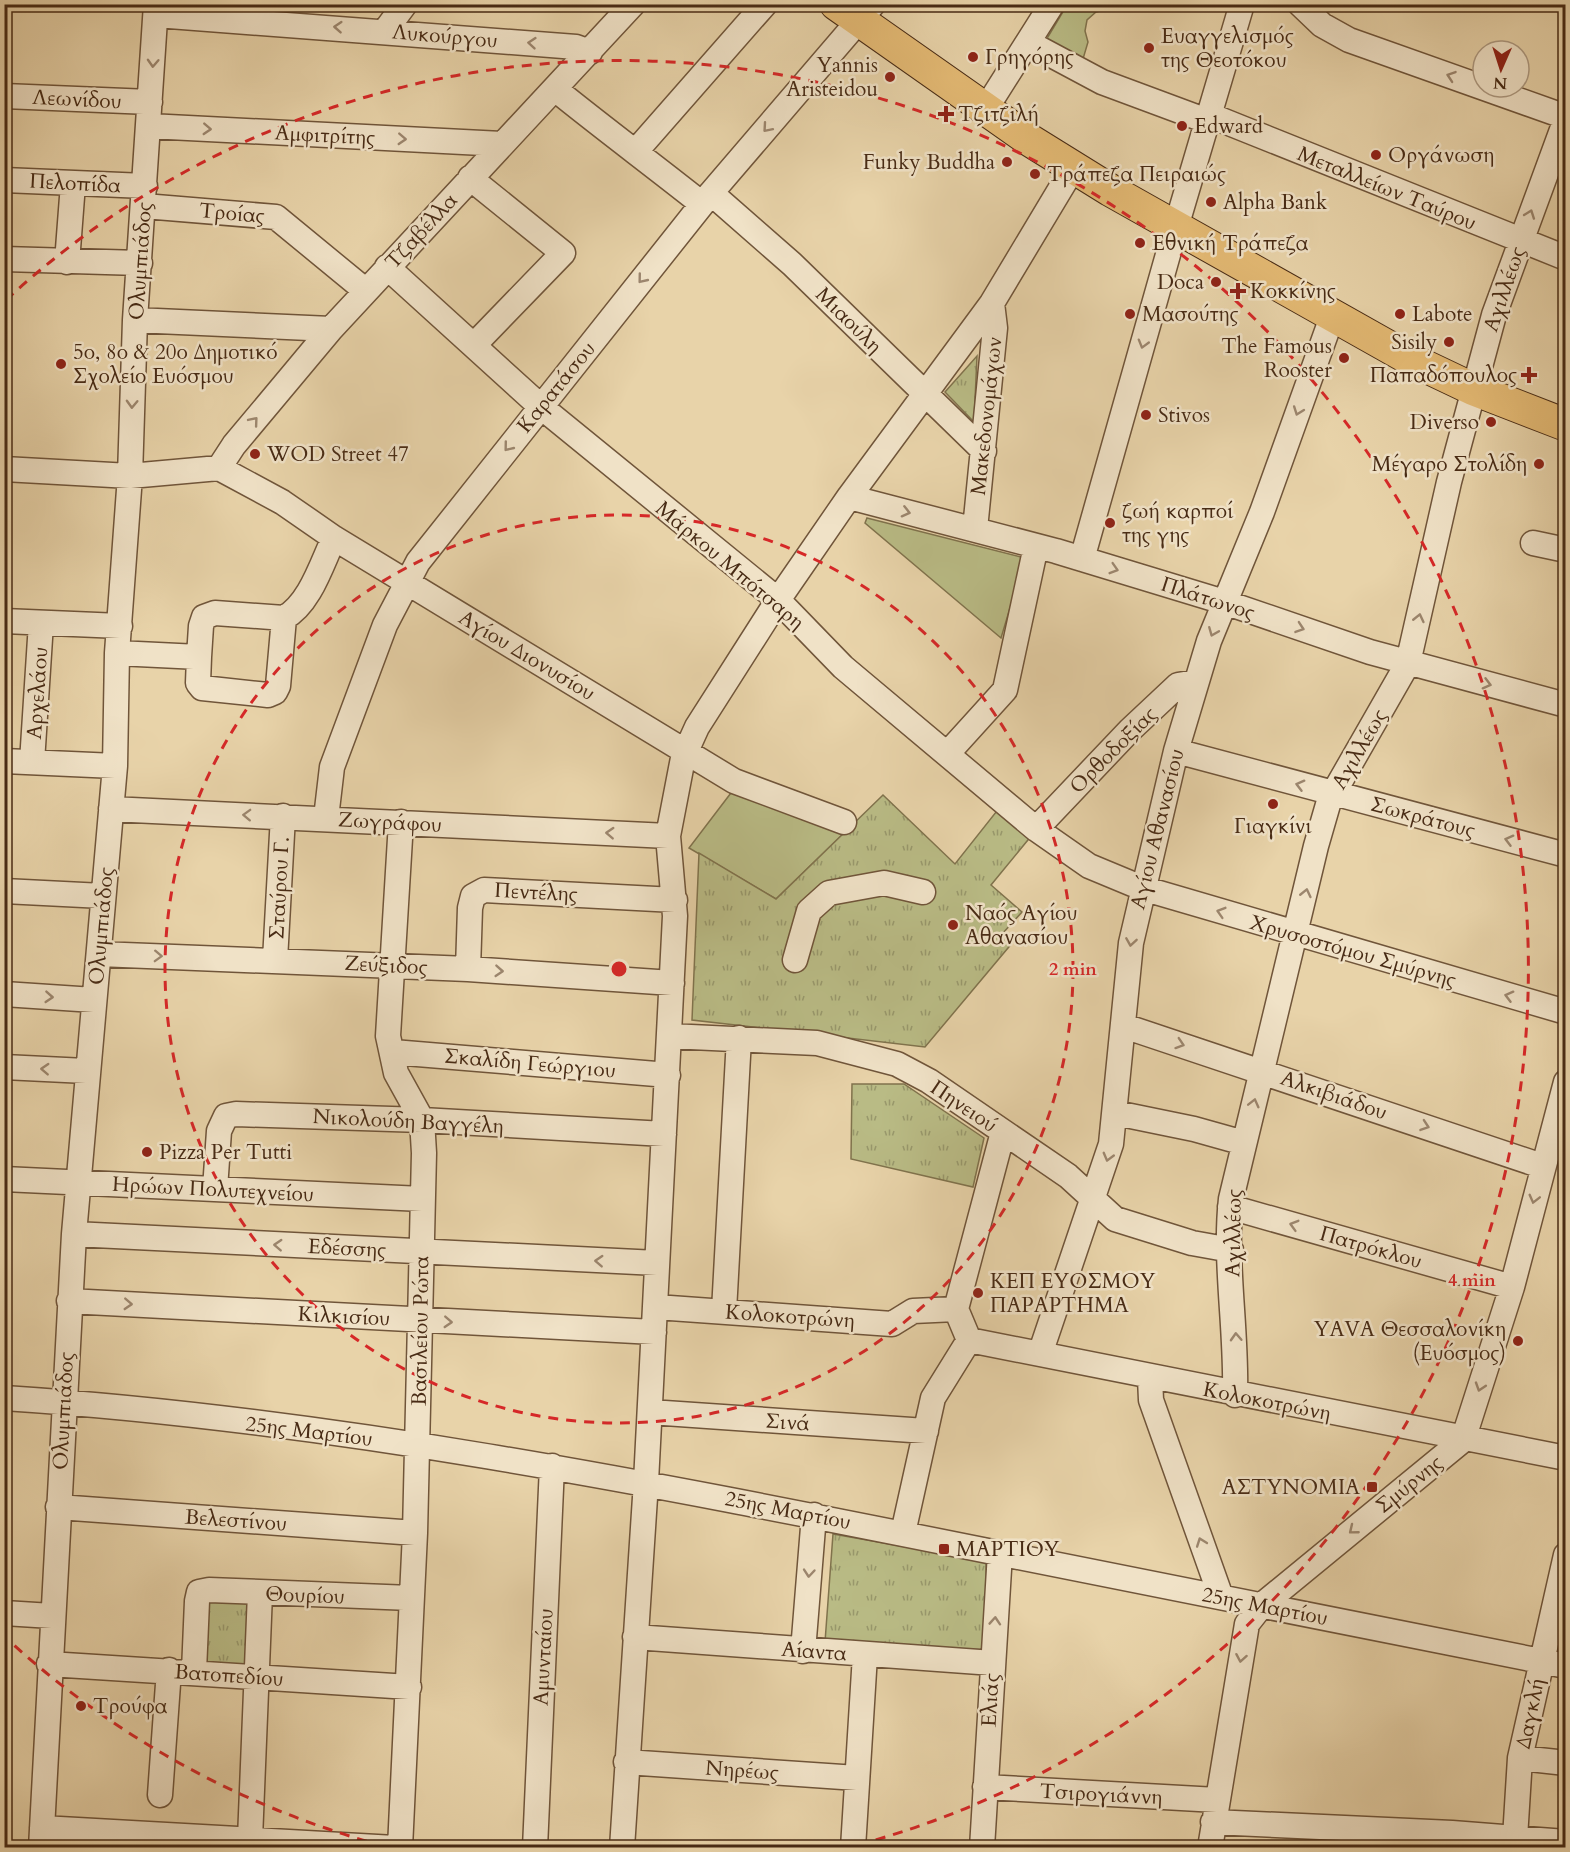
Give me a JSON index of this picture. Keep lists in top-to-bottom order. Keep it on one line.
{"streets":{"street":["Λυκούργου","Λεωνίδου","Αμφιτρίτης","Πελοπίδα","Μεταλλείων Ταύρου","Τροίας","Τζαβέλλα","Ολυμπιάδος","Αχιλλέως","Μιαούλη","Καρατάσου","Μακεδονομάχων","Μάρκου Μπότσαρη","Πλάτωνος","Αγίου Διονυσίου","Αρχελάου","Ορθοδοξίας","Σωκράτους","Ζωγράφου","Αγίου Αθανασίου","Σταύρου Γ.","Πεντέλης","Χρυσοστόμου Σμύρνης","Ζεύξιδος","Σκαλίδη Γεώργιου","Αλκιβιάδου","Πηνειού","Νικολούδη Βαγγέλη","Ηρώων Πολυτεχνείου","Πατρόκλου","Εδέσσης","Κιλκισίου","Κολοκοτρώνη","Βασιλείου Ρώτα","Σινά","25ης Μαρτίου","Σμύρνης","Βελεστίνου","Θουρίου","Αίαντα","Αμυνταίου","Βατοπεδίου","Ελιάς","Δαγκλή","Νηρέως","Τσιρογιάννη"]},"crossings":[["Λυκούργου","Τζαβέλλα"],["Λυκούργου","Ολυμπιάδος"],["Λεωνίδου","Αμφιτρίτης"],["Λεωνίδου","Ολυμπιάδος"],["Αμφιτρίτης","Τζαβέλλα"],["Αμφιτρίτης","Ολυμπιάδος"],["Πελοπίδα","Τροίας"],["Πελοπίδα","Ολυμπιάδος"],["Μεταλλείων Ταύρου","Αχιλλέως"],["Τροίας","Τζαβέλλα"],["Τροίας","Ολυμπιάδος"],["Τζαβέλλα","Μιαούλη"],["Τζαβέλλα","Μάρκου Μπότσαρη"],["Τζαβέλλα","Αγίου Διονυσίου"],["Ολυμπιάδος","Ζωγράφου"],["Ολυμπιάδος","Ζεύξιδος"],["Ολυμπιάδος","Ηρώων Πολυτεχνείου"],["Ολυμπιάδος","Εδέσσης"],["Ολυμπιάδος","Κιλκισίου"],["Ολυμπιάδος","25ης Μαρτίου"],["Ολυμπιάδος","Βελεστίνου"],["Ολυμπιάδος","Βατοπεδίου"],["Αχιλλέως","Πλάτωνος"],["Αχιλλέως","Σωκράτους"],["Αχιλλέως","Χρυσοστόμου Σμύρνης"],["Αχιλλέως","Αλκιβιάδου"],["Αχιλλέως","Πηνειού"],["Αχιλλέως","Πατρόκλου"],["Αχιλλέως","Κολοκοτρώνη"],["Μιαούλη","Καρατάσου"],["Μιαούλη","Μακεδονομάχων"],["Καρατάσου","Μάρκου Μπότσαρη"],["Καρατάσου","Αγίου Διονυσίου"],["Καρατάσου","Ζωγράφου"],["Μακεδονομάχων","Πλάτωνος"],["Μάρκου Μπότσαρη","Ορθοδοξίας"],["Μάρκου Μπότσαρη","Αγίου Αθανασίου"],["Μάρκου Μπότσαρη","Χρυσοστόμου Σμύρνης"],["Πλάτωνος","Αγίου Αθανασίου"],["Ορθοδοξίας","Αγίου Αθανασίου"],["Σωκράτους","Αγίου Αθανασίου"],["Ζωγράφου","Σταύρου Γ."],["Ζωγράφου","Βασιλείου Ρώτα"],["Αγίου Αθανασίου","Χρυσοστόμου Σμύρνης"],["Αγίου Αθανασίου","Αλκιβιάδου"],["Αγίου Αθανασίου","Πηνειού"],["Αγίου Αθανασίου","Κολοκοτρώνη"],["Σταύρου Γ.","Ζεύξιδος"],["Πεντέλης","Ζεύξιδος"],["Ζεύξιδος","Βασιλείου Ρώτα"],["Σκαλίδη Γεώργιου","Βασιλείου Ρώτα"],["Αλκιβιάδου","Σμύρνης"],["Νικολούδη Βαγγέλη","Ηρώων Πολυτεχνείου"],["Νικολούδη Βαγγέλη","Βασιλείου Ρώτα"],["Ηρώων Πολυτεχνείου","Βασιλείου Ρώτα"],["Πατρόκλου","Σμύρνης"],["Εδέσσης","Βασιλείου Ρώτα"],["Κιλκισίου","Βασιλείου Ρώτα"],["Κολοκοτρώνη","Σμύρνης"],["Βασιλείου Ρώτα","25ης Μαρτίου"],["Βασιλείου Ρώτα","Βελεστίνου"],["Βασιλείου Ρώτα","Θουρίου"],["Βασιλείου Ρώτα","Βατοπεδίου"],["25ης Μαρτίου","Σμύρνης"],["25ης Μαρτίου","Αμυνταίου"],["25ης Μαρτίου","Ελιάς"],["25ης Μαρτίου","Δαγκλή"],["Σμύρνης","Τσιρογιάννη"],["Θουρίου","Βατοπεδίου"],["Αίαντα","Ελιάς"],["Ελιάς","Τσιρογιάννη"],["Δαγκλή","Τσιρογιάννη"]],"one_way":["Λυκούργου","Αχιλλέως","Καρατάσου","Πλάτωνος","Σωκράτους","Ζωγράφου","Χρυσοστόμου Σμύρνης","Ζεύξιδος","Αλκιβιάδου","Πατρόκλου","Εδέσσης","Κιλκισίου","Σμύρνης"],"places":{"other":["Ευαγγελισμός της Θεοτόκου","Γρηγόρης","Yannis Aristeidou","Edward","Οργάνωση","Funky Buddha","Τράπεζα Πειραιώς","Alpha Bank","Εθνική Τράπεζα","Doca","Μασούτης","Labote","Sisily","The Famous Rooster","5ο, 8ο & 20ο Δημοτικό Σχολείο Ευόσμου","Stivos","Diverso","WOD Street 47","Μέγαρο Στολίδη","ζωή καρποί της γης","Γιαγκίνι","Ναός Αγίου Αθανασίου","Pizza Per Tutti","ΚΕΠ ΕΥΟΣΜΟΥ ΠΑΡΑΡΤΗΜΑ","YAVA Θεσσαλονίκη (Ευόσμος)","Τρούφα"],"health":["Τζιτζιλή","Κοκκίνης","Παπαδόπουλος"],"transit":["ΑΣΤΥΝΟΜΙΑ","ΜΑΡΤΙΟΥ"]},"north":"bottom","rings":["2 min","4 min"]}
